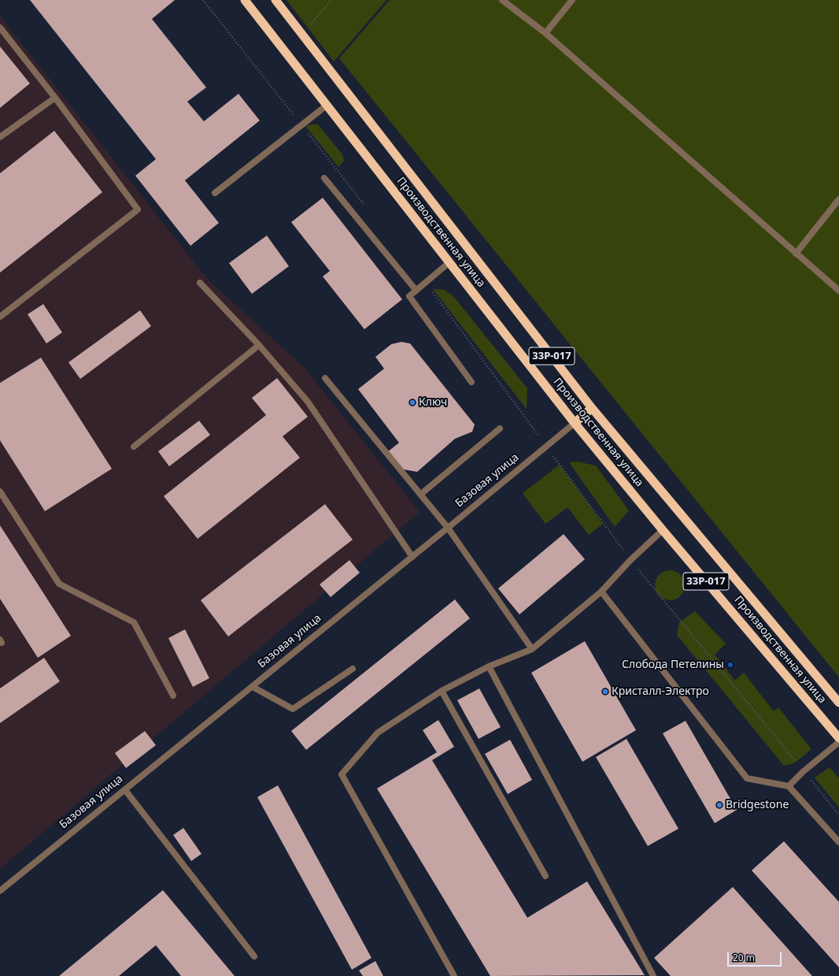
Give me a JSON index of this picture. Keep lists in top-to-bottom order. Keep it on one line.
{"streets":{"highway":["Производственная улица","33Р-017","Базовая улица"]},"crossings":[["Производственная улица","Базовая улица"]],"places":["Ключ","Слобода Петелины","Кристалл-Электро","Bridgestone"],"scale_bar":"20 m"}
